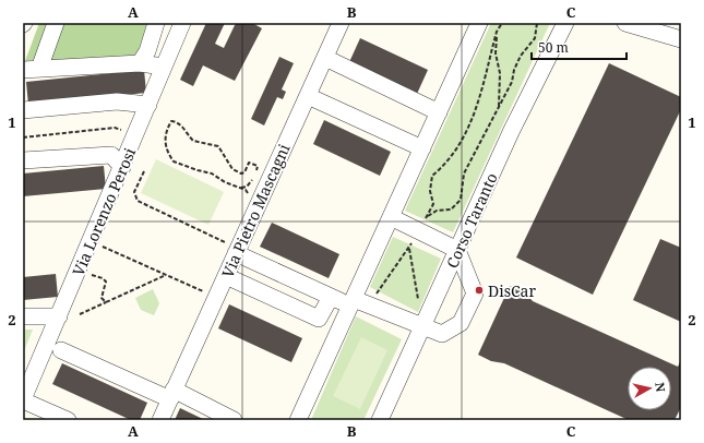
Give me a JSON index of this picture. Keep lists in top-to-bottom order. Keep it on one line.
{"streets":{"street":["Via Pietro Mascagni","Via Lorenzo Perosi","Corso Taranto"]},"places":["DisCar"],"scale_bar":"50 m","north":"right","grid":{"columns":["A","B","C"],"rows":["1","2"]}}
